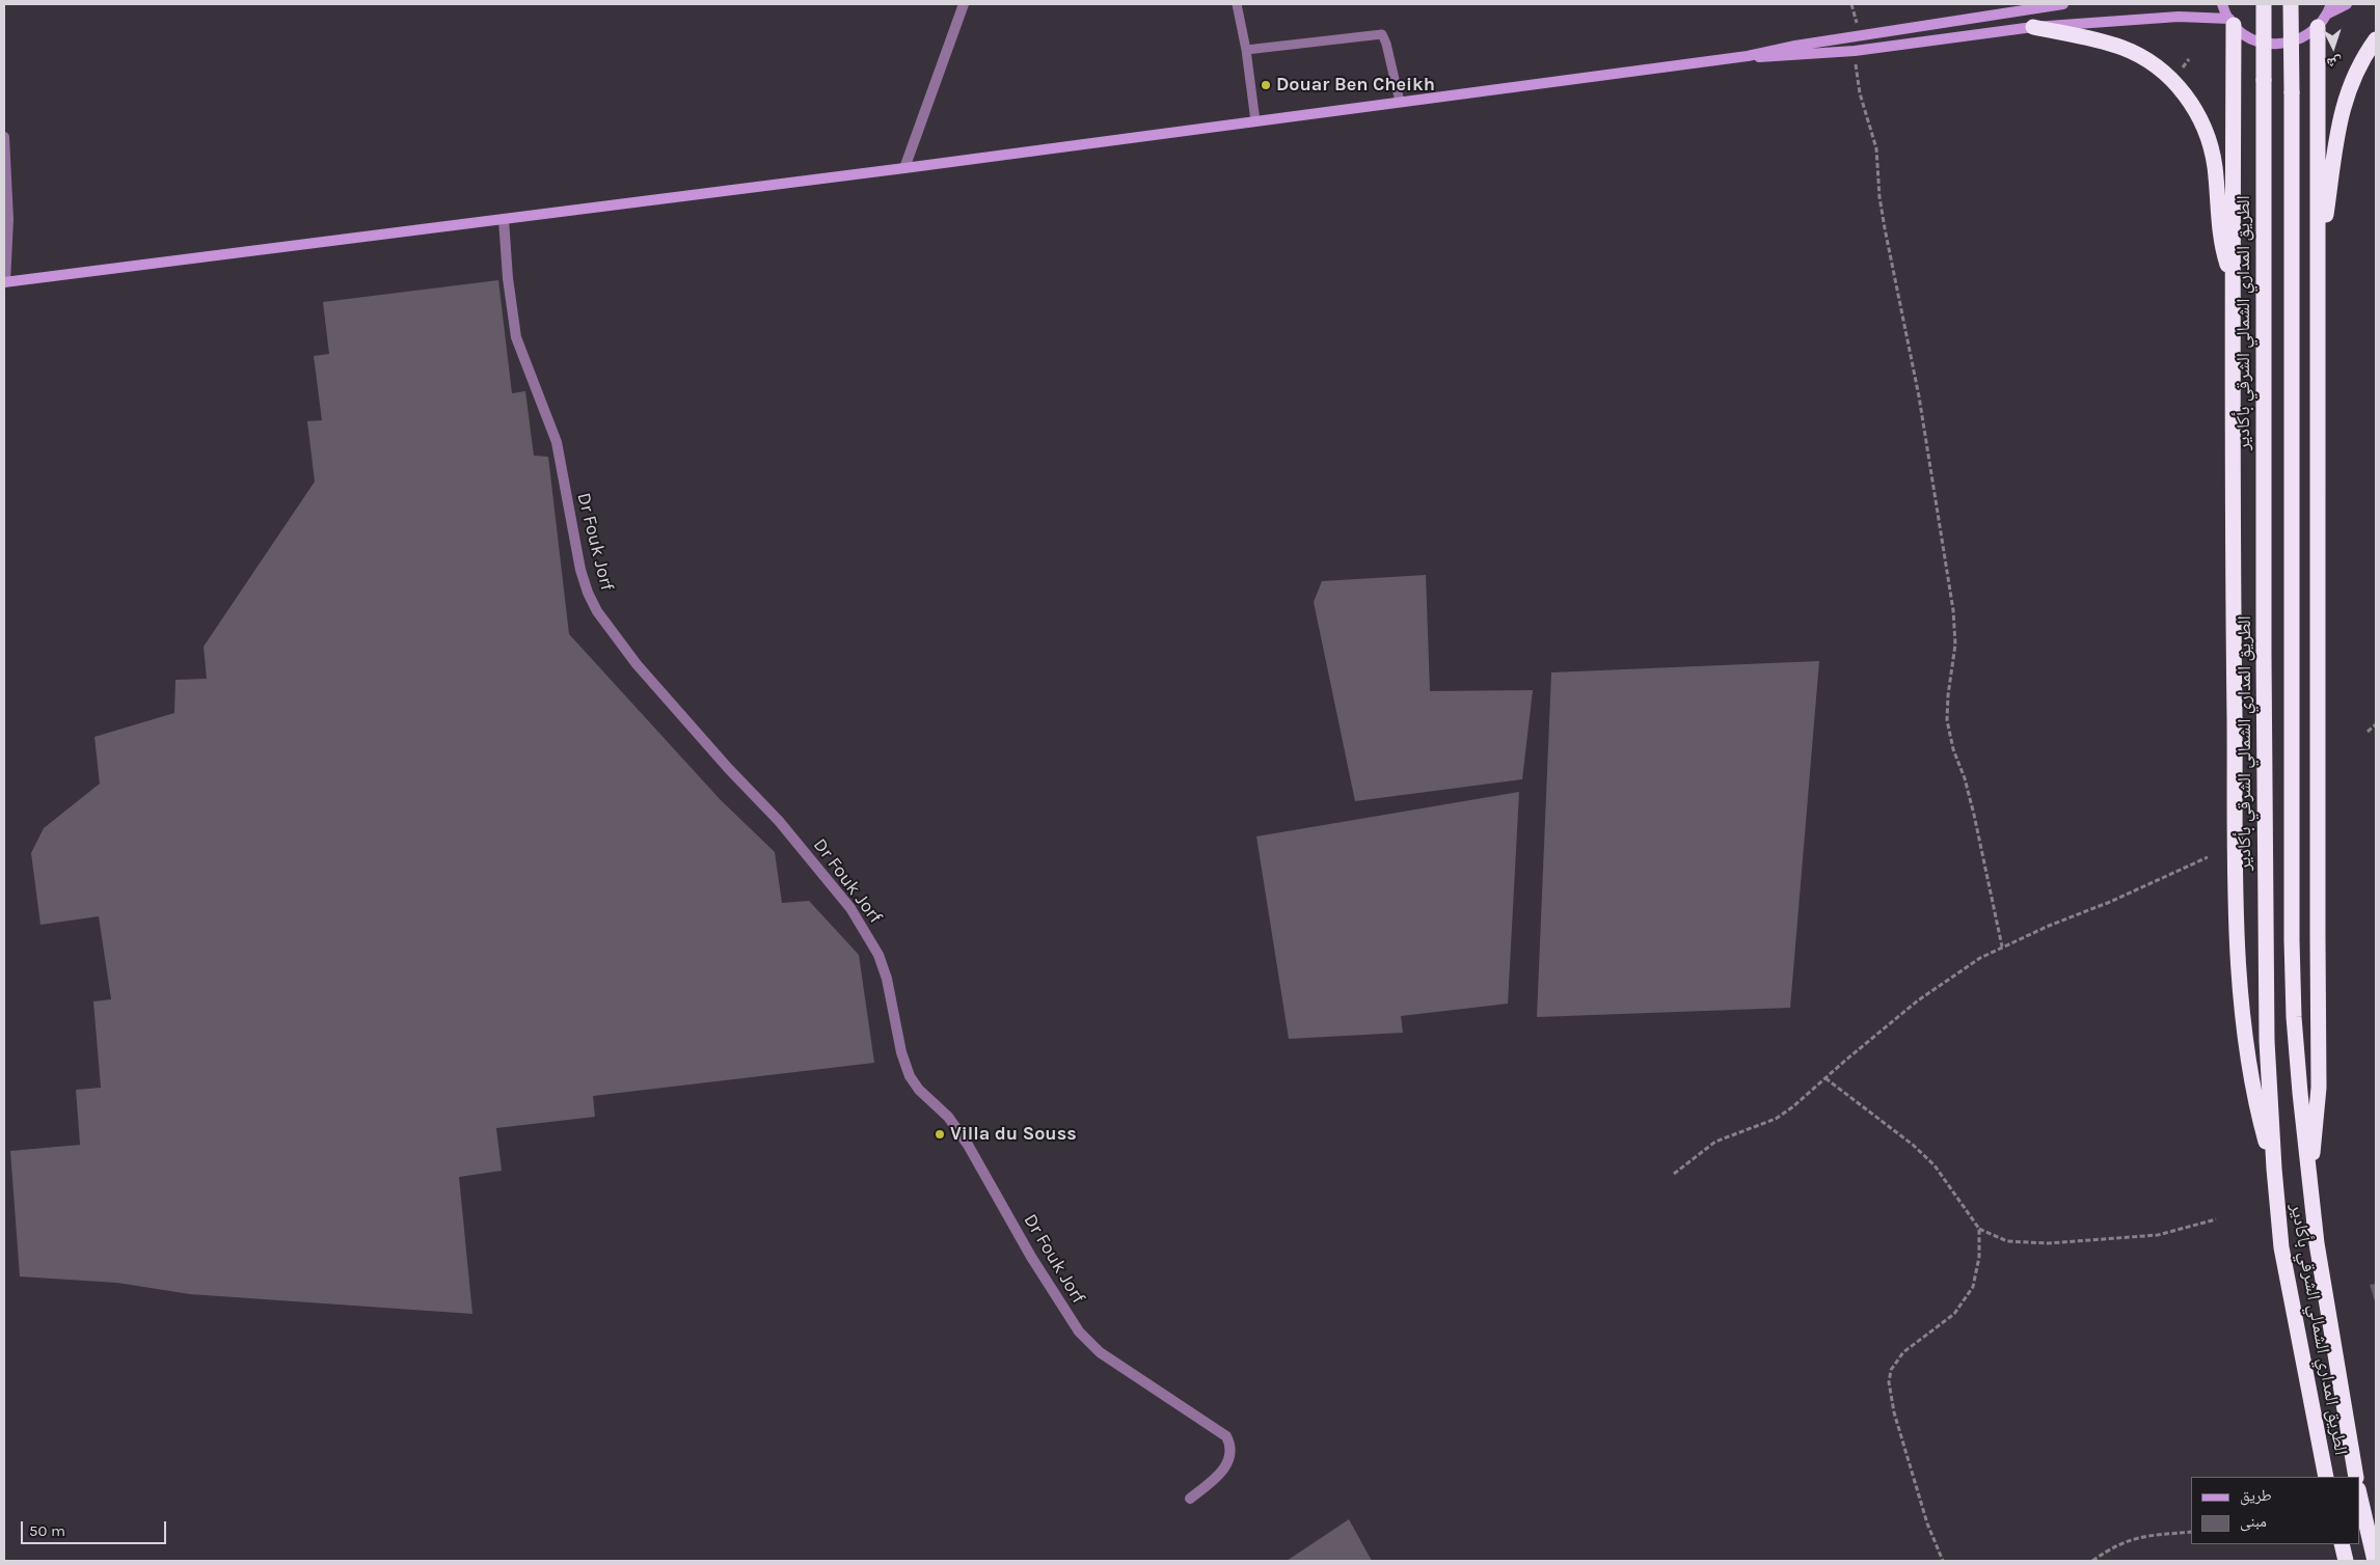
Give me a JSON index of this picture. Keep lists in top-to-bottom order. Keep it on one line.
{"streets":{"highway":["الطريق المداري الشمالي الشرقي بأكادير"],"street":["Dr Fouk Jorf"]},"places":["Douar Ben Cheikh","Villa du Souss"],"legend":["طريق","مبنى"],"scale_bar":"50 m","north":"bottom"}
